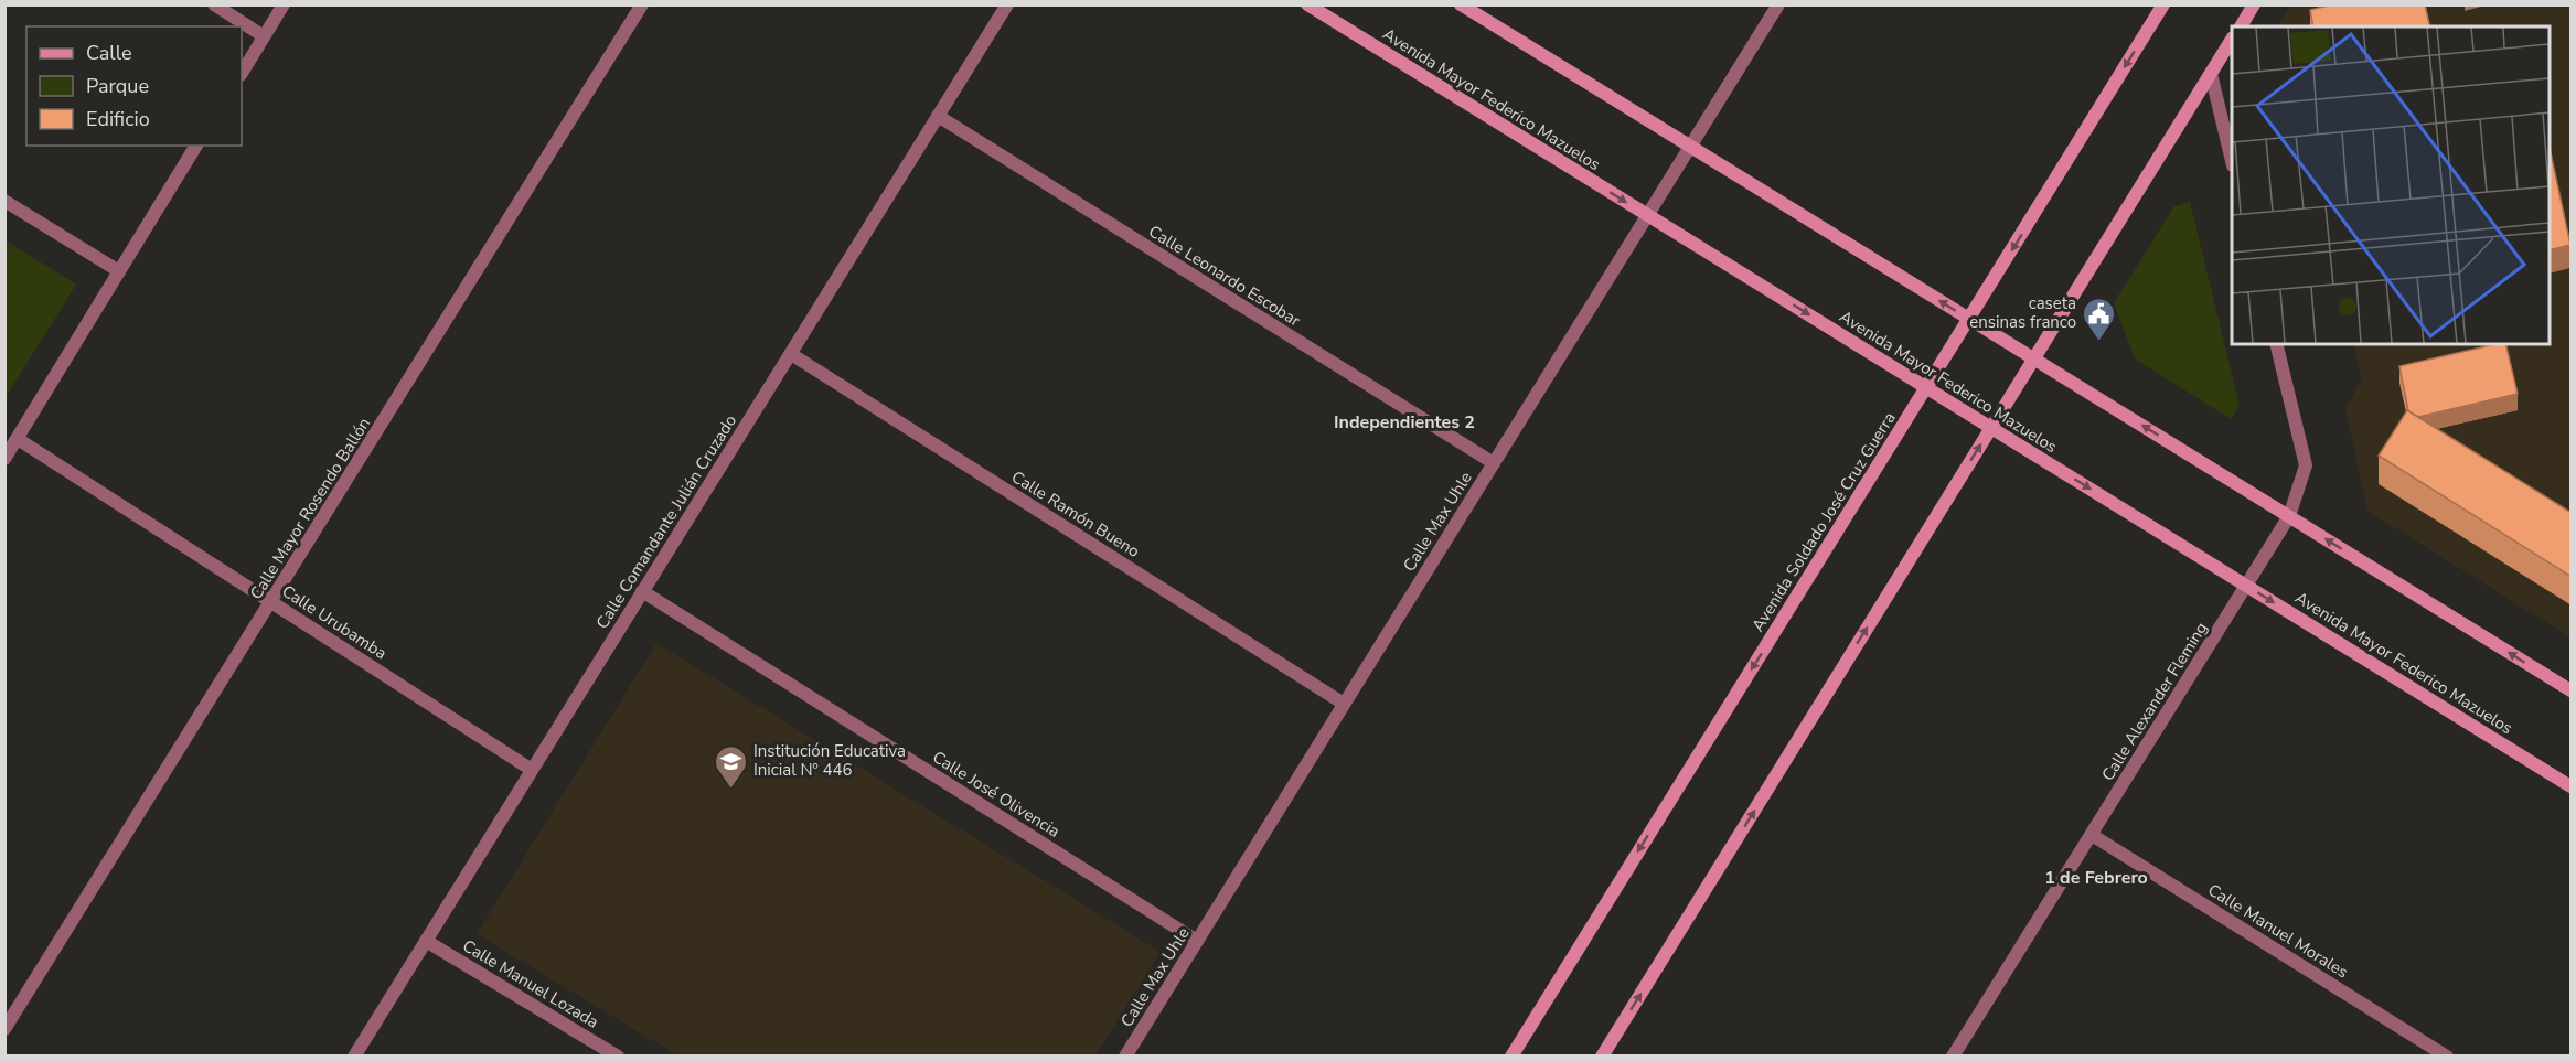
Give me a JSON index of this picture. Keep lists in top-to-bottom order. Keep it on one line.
{"streets":{"street":["Avenida Mayor Federico Mazuelos","Calle Leonardo Escobar","Calle Mayor Rosendo Ballón","Calle Ramón Bueno","Calle Comandante Julián Cruzado","Calle Max Uhle","Avenida Soldado José Cruz Guerra","Calle Urubamba","Calle Alexander Fleming","Calle José Olivencia","Calle Manuel Morales","Calle Manuel Lozada"]},"crossings":[["Avenida Mayor Federico Mazuelos","Calle Max Uhle"],["Avenida Mayor Federico Mazuelos","Avenida Soldado José Cruz Guerra"],["Avenida Mayor Federico Mazuelos","Calle Alexander Fleming"],["Calle Leonardo Escobar","Calle Comandante Julián Cruzado"],["Calle Leonardo Escobar","Calle Max Uhle"],["Calle Mayor Rosendo Ballón","Calle Urubamba"],["Calle Ramón Bueno","Calle Comandante Julián Cruzado"],["Calle Ramón Bueno","Calle Max Uhle"],["Calle Comandante Julián Cruzado","Calle Urubamba"],["Calle Comandante Julián Cruzado","Calle José Olivencia"],["Calle Comandante Julián Cruzado","Calle Manuel Lozada"],["Calle Max Uhle","Calle José Olivencia"],["Calle Alexander Fleming","Calle Manuel Morales"]],"districts":["Independientes 2","1 de Febrero"],"places":{"public building":["caseta ensinas franco"],"school or university":["Institución Educativa Inicial Nº 446"]},"legend":["Calle","Parque","Edificio"]}
